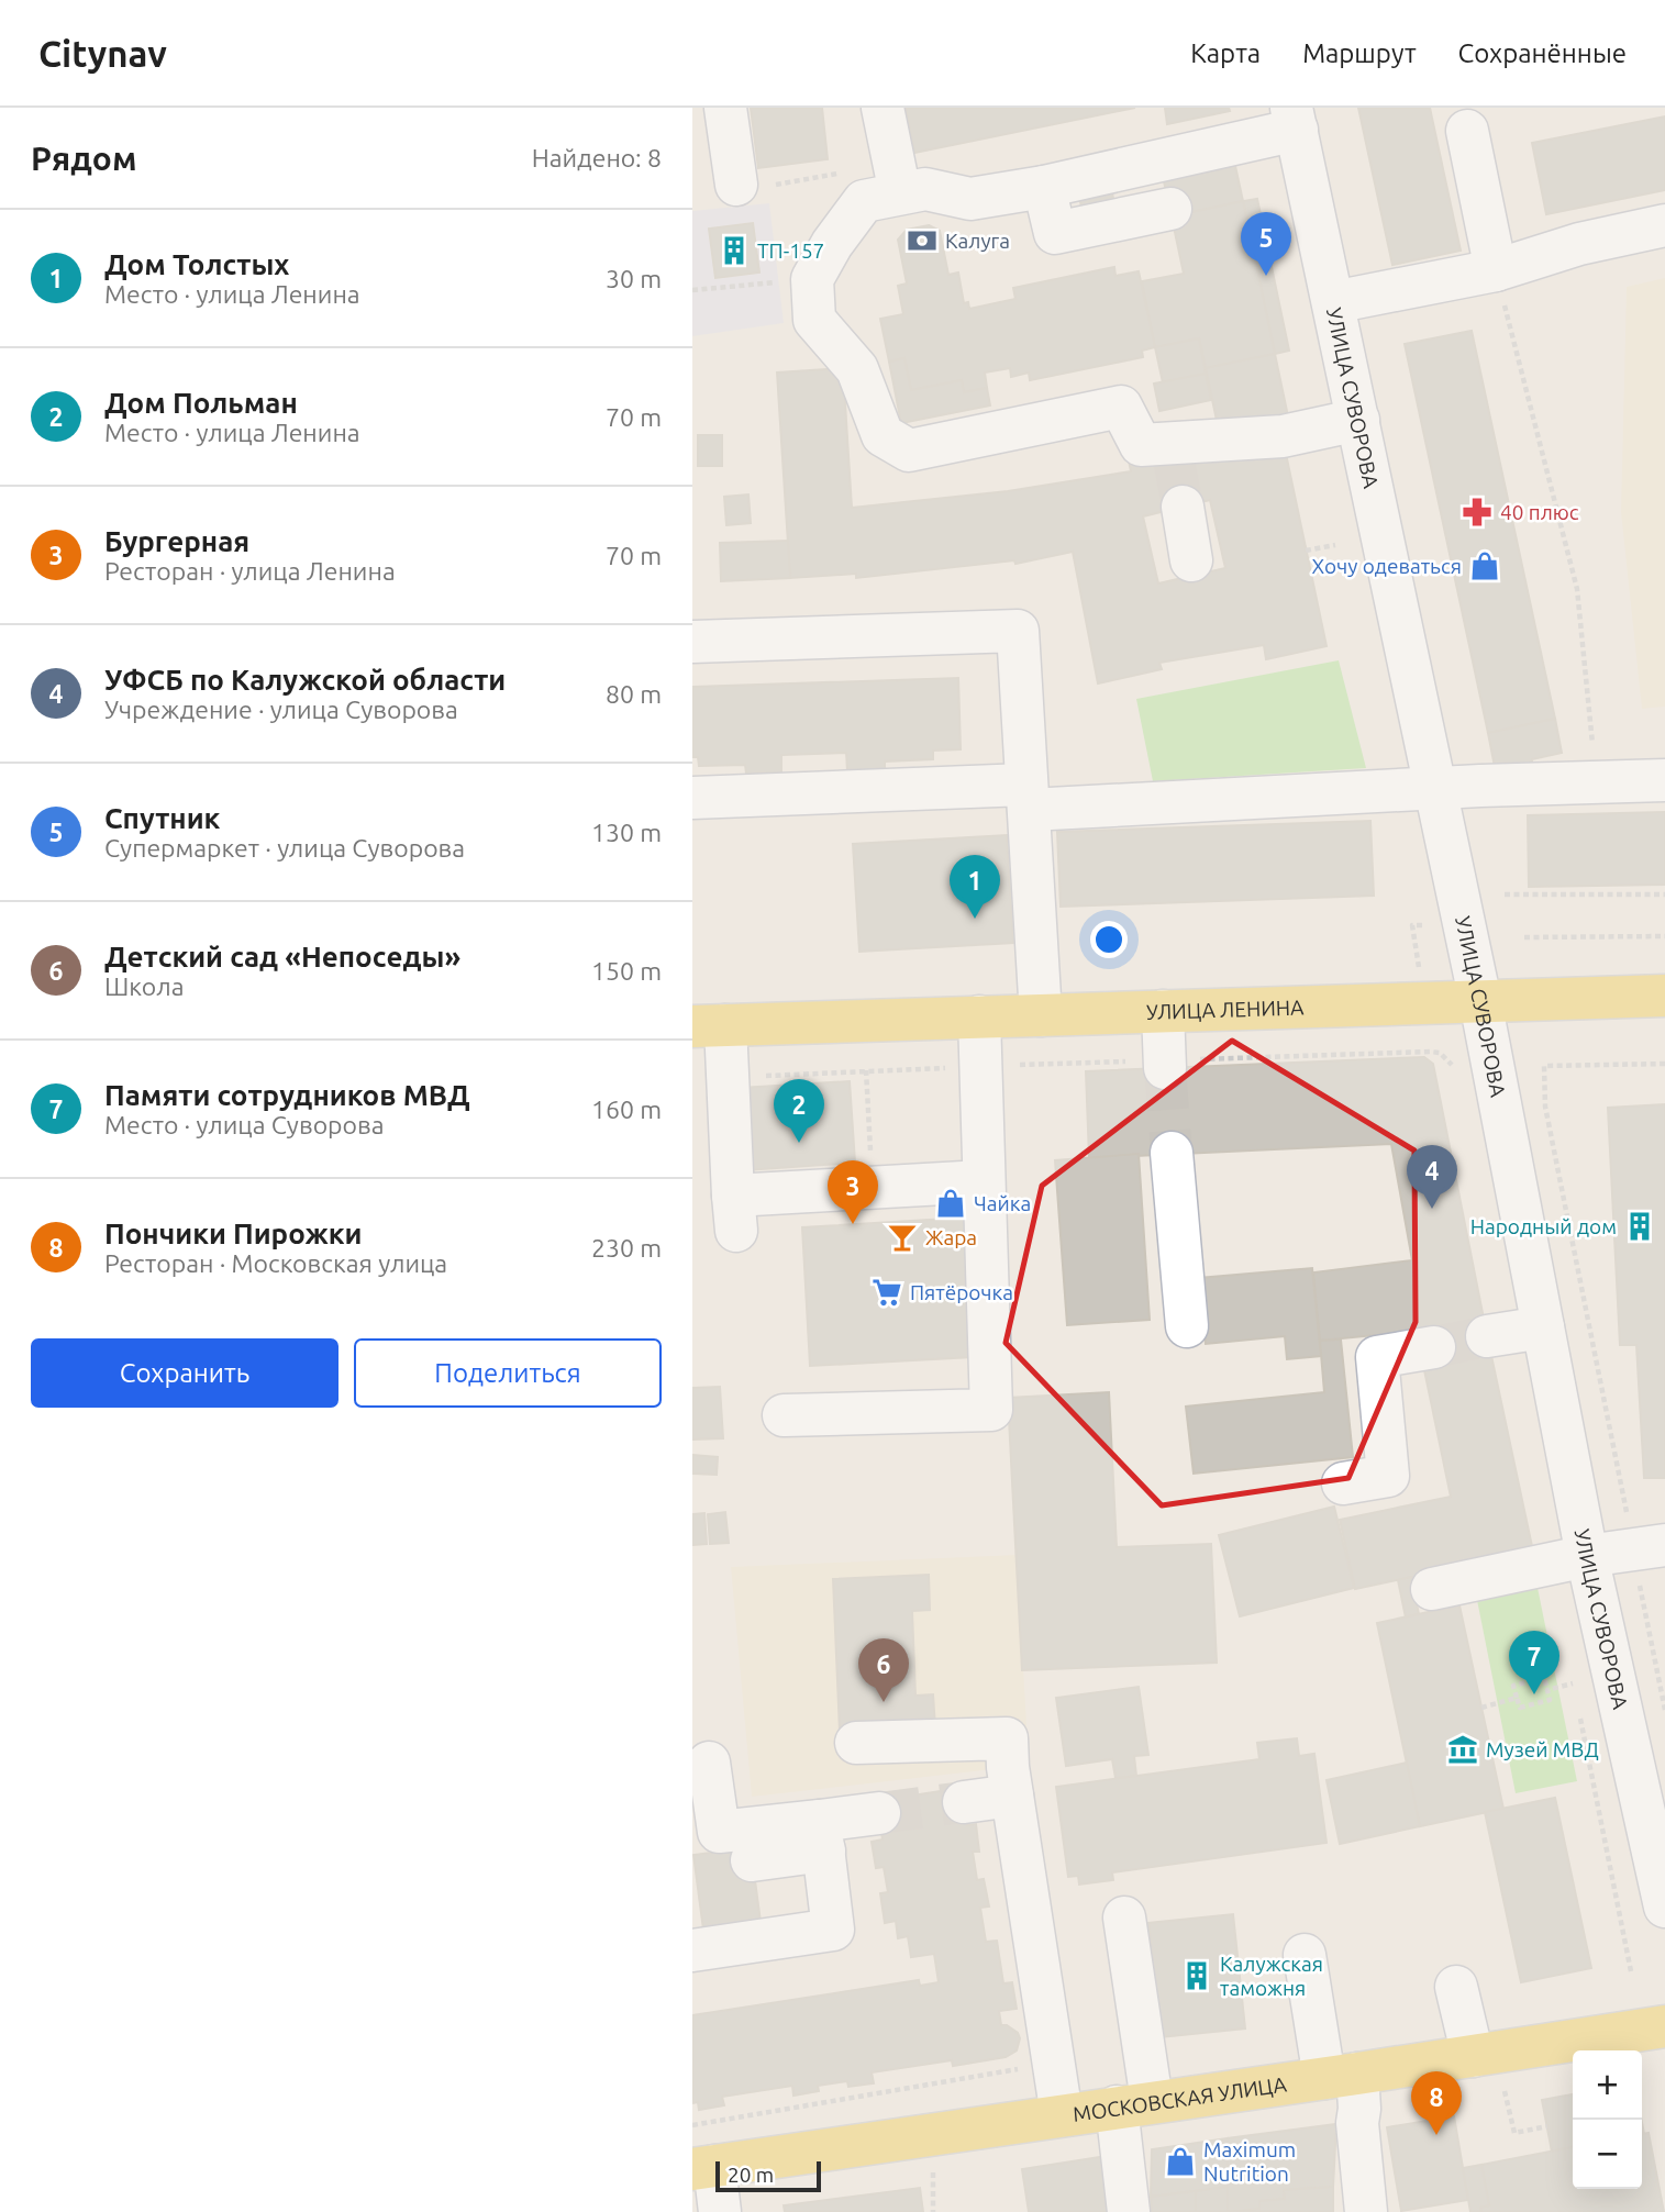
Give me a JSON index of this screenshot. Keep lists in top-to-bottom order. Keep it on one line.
{"streets":{"main road":["УЛИЦА ЛЕНИНА","МОСКОВСКАЯ УЛИЦА"],"street":["УЛИЦА СУВОРОВА"]},"crossings":[["УЛИЦА СУВОРОВА","УЛИЦА ЛЕНИНА"]],"places":{"bank":["Калуга"],"building":["ТП-157","Народный дом","Калужская таможня"],"pharmacy":["40 плюс"],"shop":["Хочу одеваться","Чайка","Maximum Nutrition"],"bar":["Жара"],"supermarket":["Пятёрочка"],"museum":["Музей МВД"]},"scale_bar":"20 m","page":{"header":"Citynav","nav":["Карта","Маршрут","Сохранённые"],"heading":["Рядом","Найдено: 8"],"list":[{"mark":"1","name":"Дом Толстых","note":"Место · улица Ленина","value":"30 m"},{"mark":"2","name":"Дом Польман","note":"Место · улица Ленина","value":"70 m"},{"mark":"3","name":"Бургерная","note":"Ресторан · улица Ленина","value":"70 m"},{"mark":"4","name":"УФСБ по Калужской области","note":"Учреждение · улица Суворова","value":"80 m"},{"mark":"5","name":"Спутник","note":"Супермаркет · улица Суворова","value":"130 m"},{"mark":"6","name":"Детский сад «Непоседы»","note":"Школа","value":"150 m"},{"mark":"7","name":"Памяти сотрудников МВД","note":"Место · улица Суворова","value":"160 m"},{"mark":"8","name":"Пончики Пирожки","note":"Ресторан · Московская улица","value":"230 m"}],"pins":["5","1","2","4","3","7","6","8"],"buttons":["Сохранить","Поделиться"],"map_buttons":["+","−"],"scale":"20 m"}}
